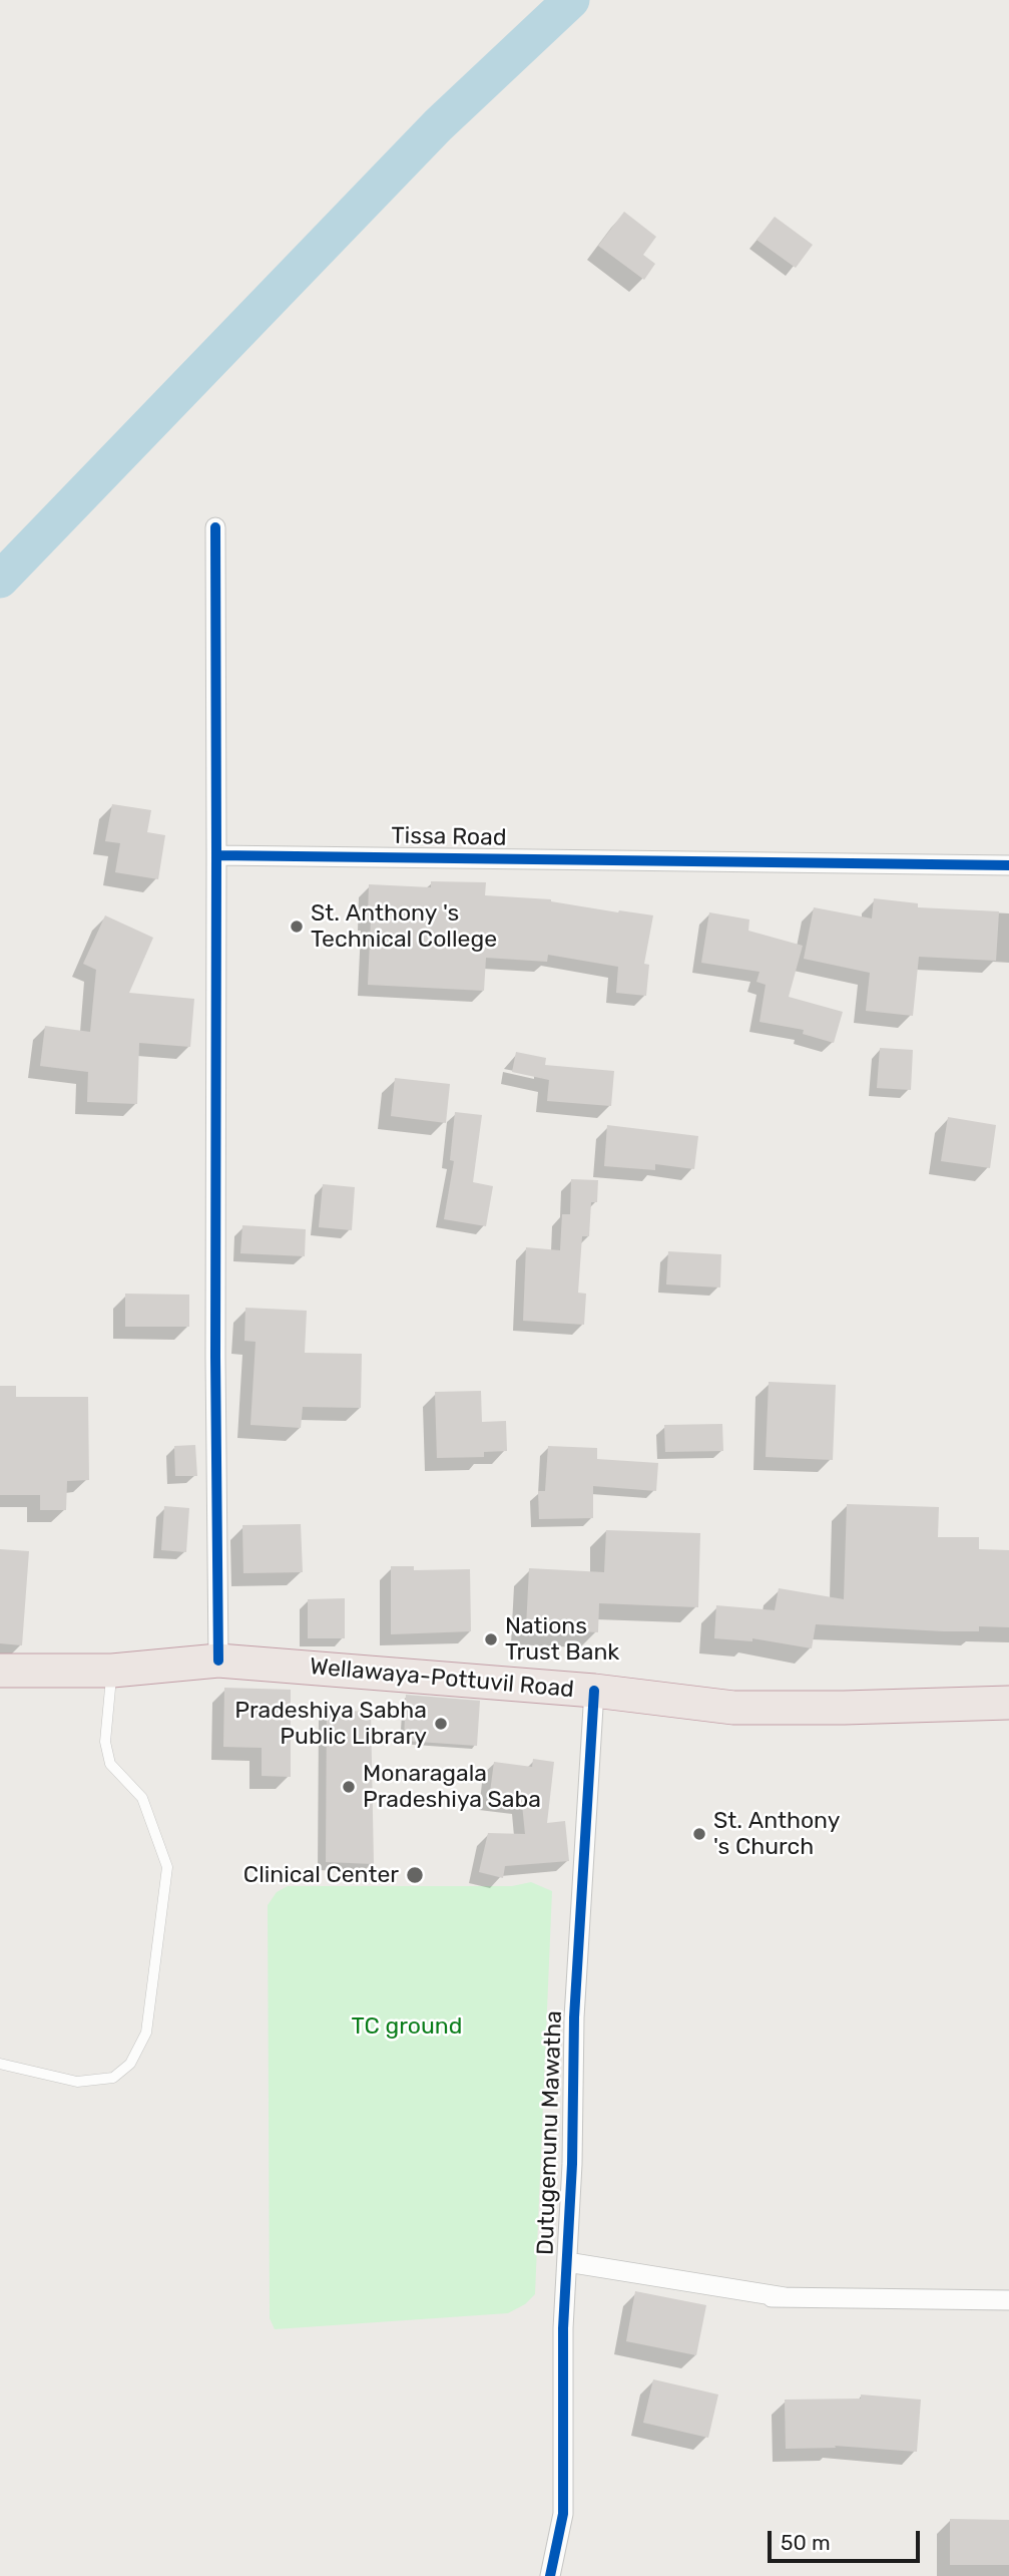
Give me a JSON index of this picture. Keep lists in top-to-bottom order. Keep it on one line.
{"streets":{"highway":["Wellawaya-Pottuvil Road"],"street":["Tissa Road","Dutugemunu Mawatha"]},"crossings":[["Wellawaya-Pottuvil Road","Dutugemunu Mawatha"]],"parks":["TC ground"],"places":["St. Anthony 's Technical College","Nations Trust Bank","Pradeshiya Sabha Public Library","Monaragala Pradeshiya Saba","St. Anthony 's Church","Clinical Center"],"scale_bar":"50 m"}
